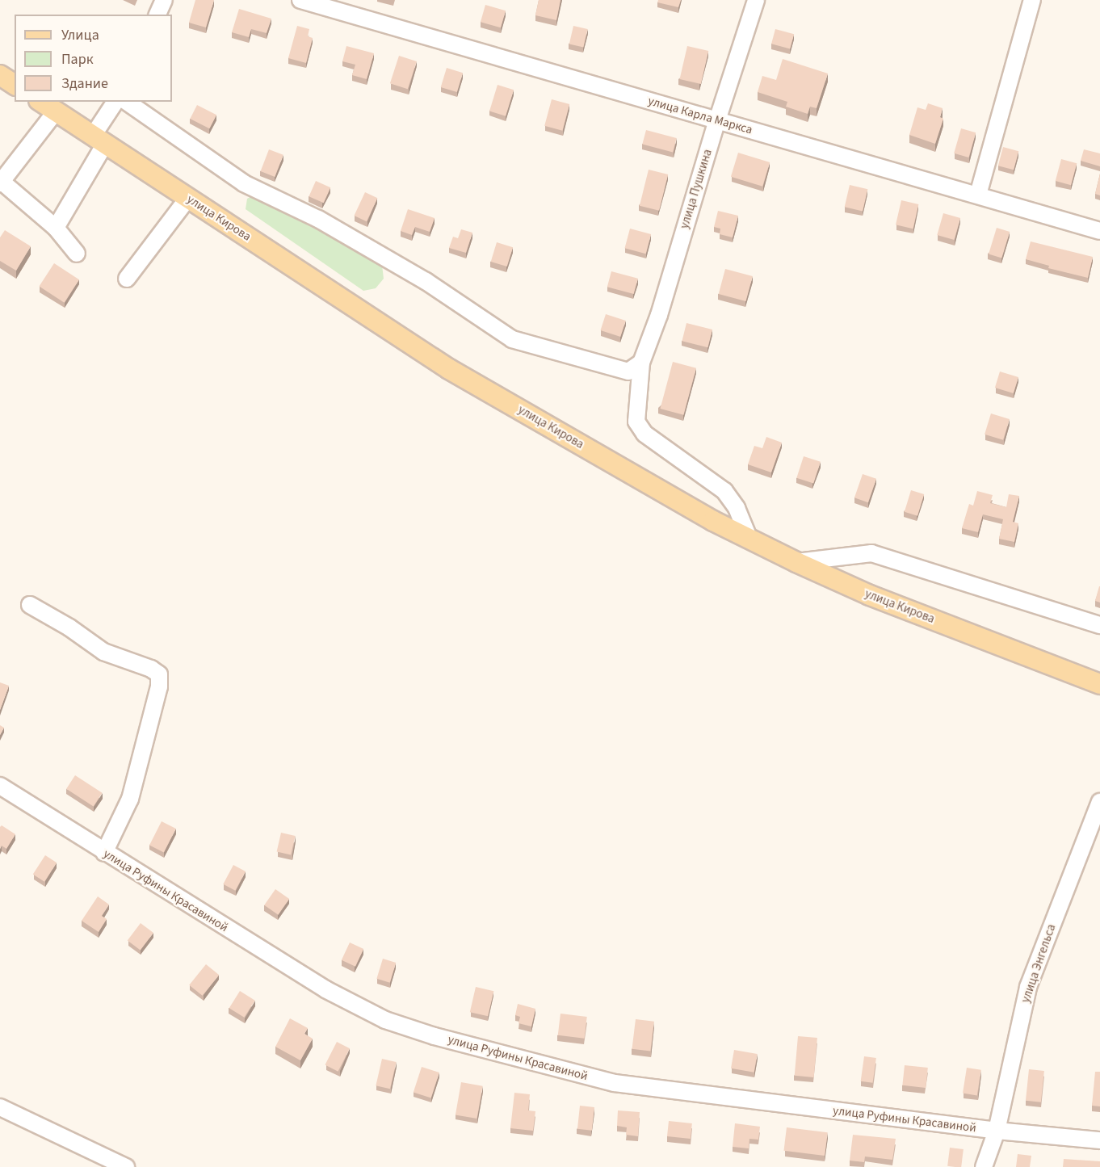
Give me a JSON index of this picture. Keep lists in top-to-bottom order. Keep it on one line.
{"streets":{"main road":["улица Кирова"],"street":["улица Карла Маркса","улица Пушкина","улица Руфины Красавиной","улица Энгельса"]},"crossings":[["улица Карла Маркса","улица Пушкина"],["улица Пушкина","улица Кирова"],["улица Руфины Красавиной","улица Энгельса"]],"legend":["Улица","Парк","Здание"]}
